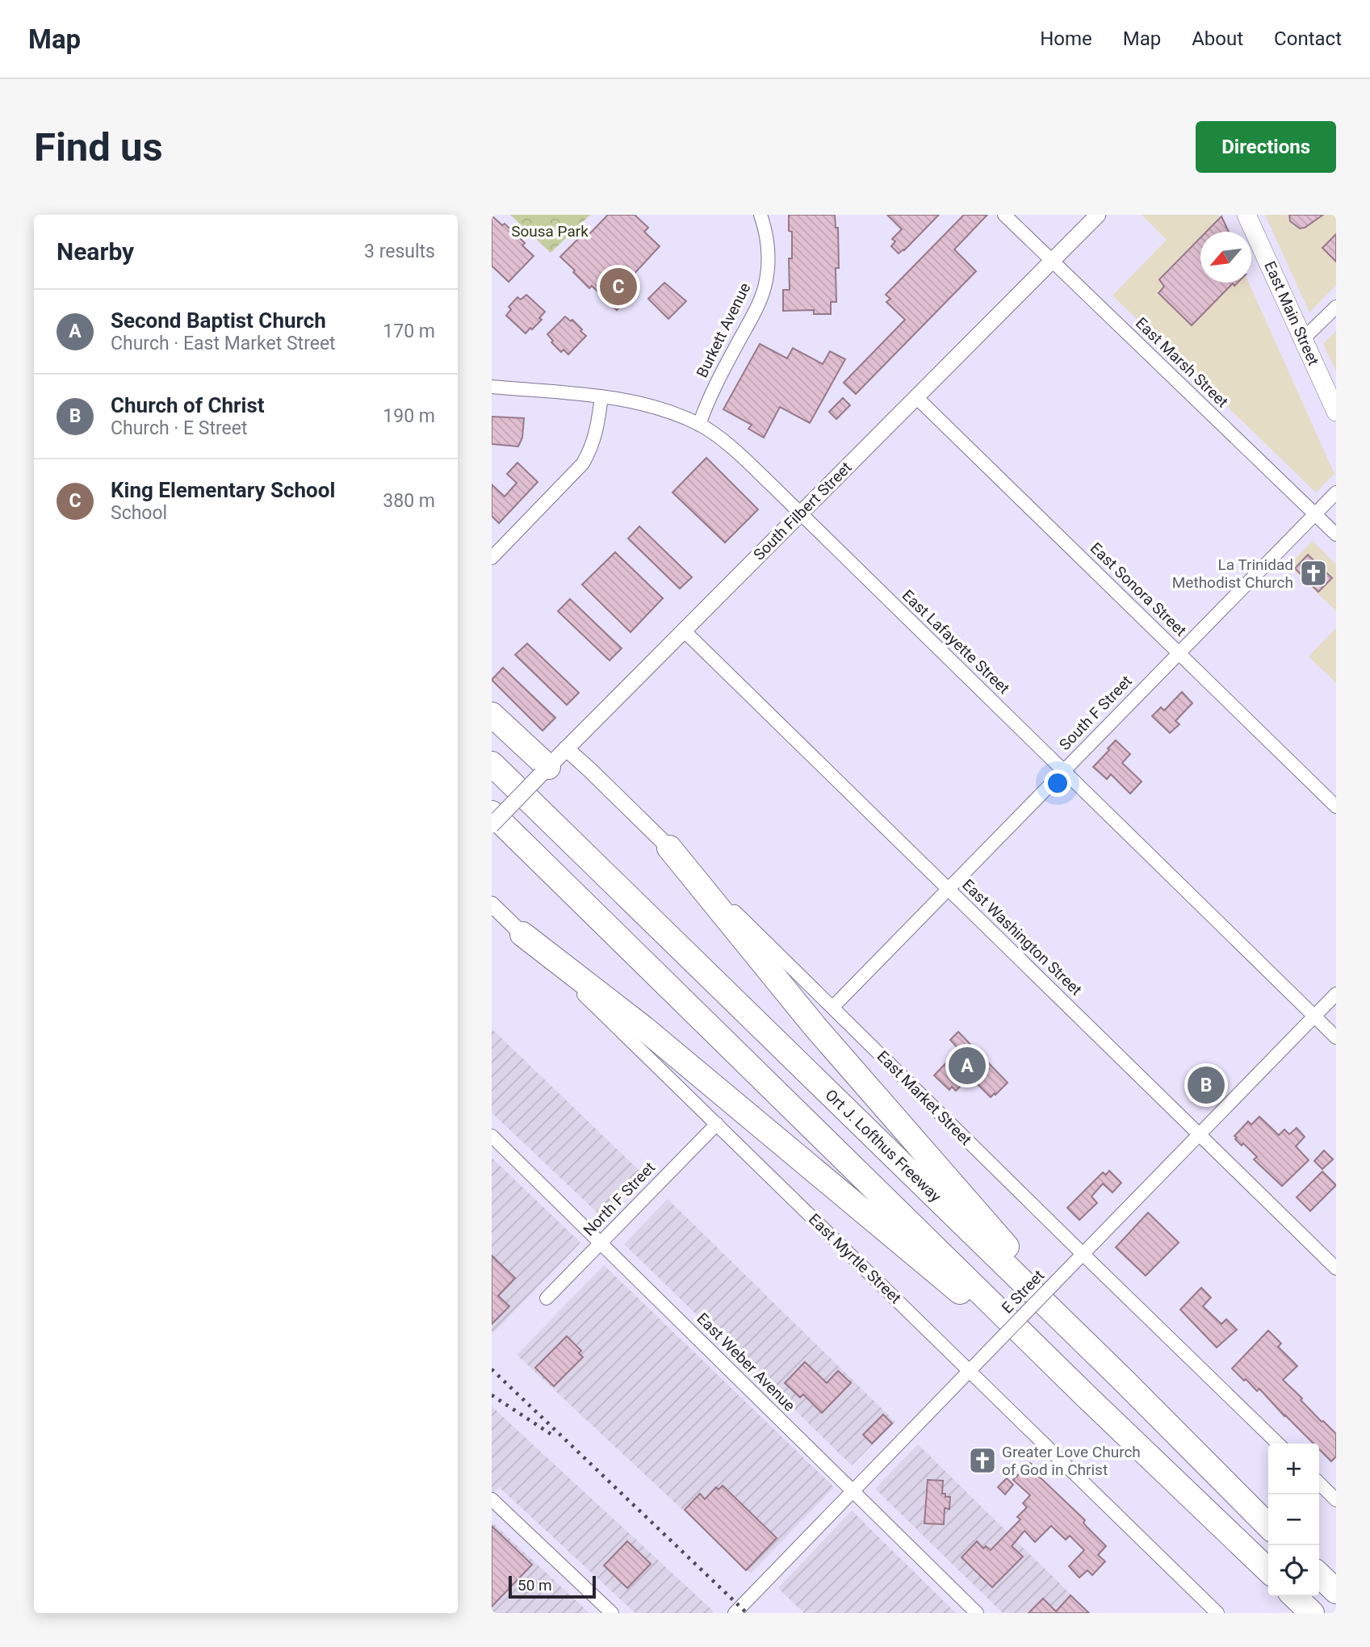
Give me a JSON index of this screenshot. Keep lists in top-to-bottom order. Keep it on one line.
{"streets":{"highway":["Ort J. Lofthus Freeway"],"main road":["East Main Street"],"street":["Burkett Avenue","East Marsh Street","South Filbert Street","East Sonora Street","East Lafayette Street","South F Street","East Washington Street","East Market Street","North F Street","East Myrtle Street","E Street","East Weber Avenue"]},"crossings":[["Burkett Avenue","East Lafayette Street"],["East Marsh Street","South Filbert Street"],["East Marsh Street","South F Street"],["South Filbert Street","East Sonora Street"],["South Filbert Street","East Lafayette Street"],["South Filbert Street","East Washington Street"],["South Filbert Street","East Market Street"],["East Sonora Street","South F Street"],["East Lafayette Street","South F Street"],["East Lafayette Street","E Street"],["South F Street","East Washington Street"],["South F Street","East Market Street"],["East Washington Street","E Street"],["East Market Street","E Street"],["North F Street","East Myrtle Street"],["North F Street","East Weber Avenue"],["East Myrtle Street","E Street"],["E Street","East Weber Avenue"]],"parks":["Sousa Park"],"places":{"church":["La Trinidad Methodist Church","Greater Love Church of God in Christ"]},"scale_bar":"50 m","north":"bottom left","page":{"header":"Map","nav":["Home","Map","About","Contact"],"buttons":"Directions","title":"Find us","heading":["Nearby","3 results"],"pins":["C","A","B"],"list":[{"mark":"A","name":"Second Baptist Church","note":"Church · East Market Street","value":"170 m"},{"mark":"B","name":"Church of Christ","note":"Church · E Street","value":"190 m"},{"mark":"C","name":"King Elementary School","note":"School","value":"380 m"}],"map_buttons":["+","−"],"scale":"50 m"}}
